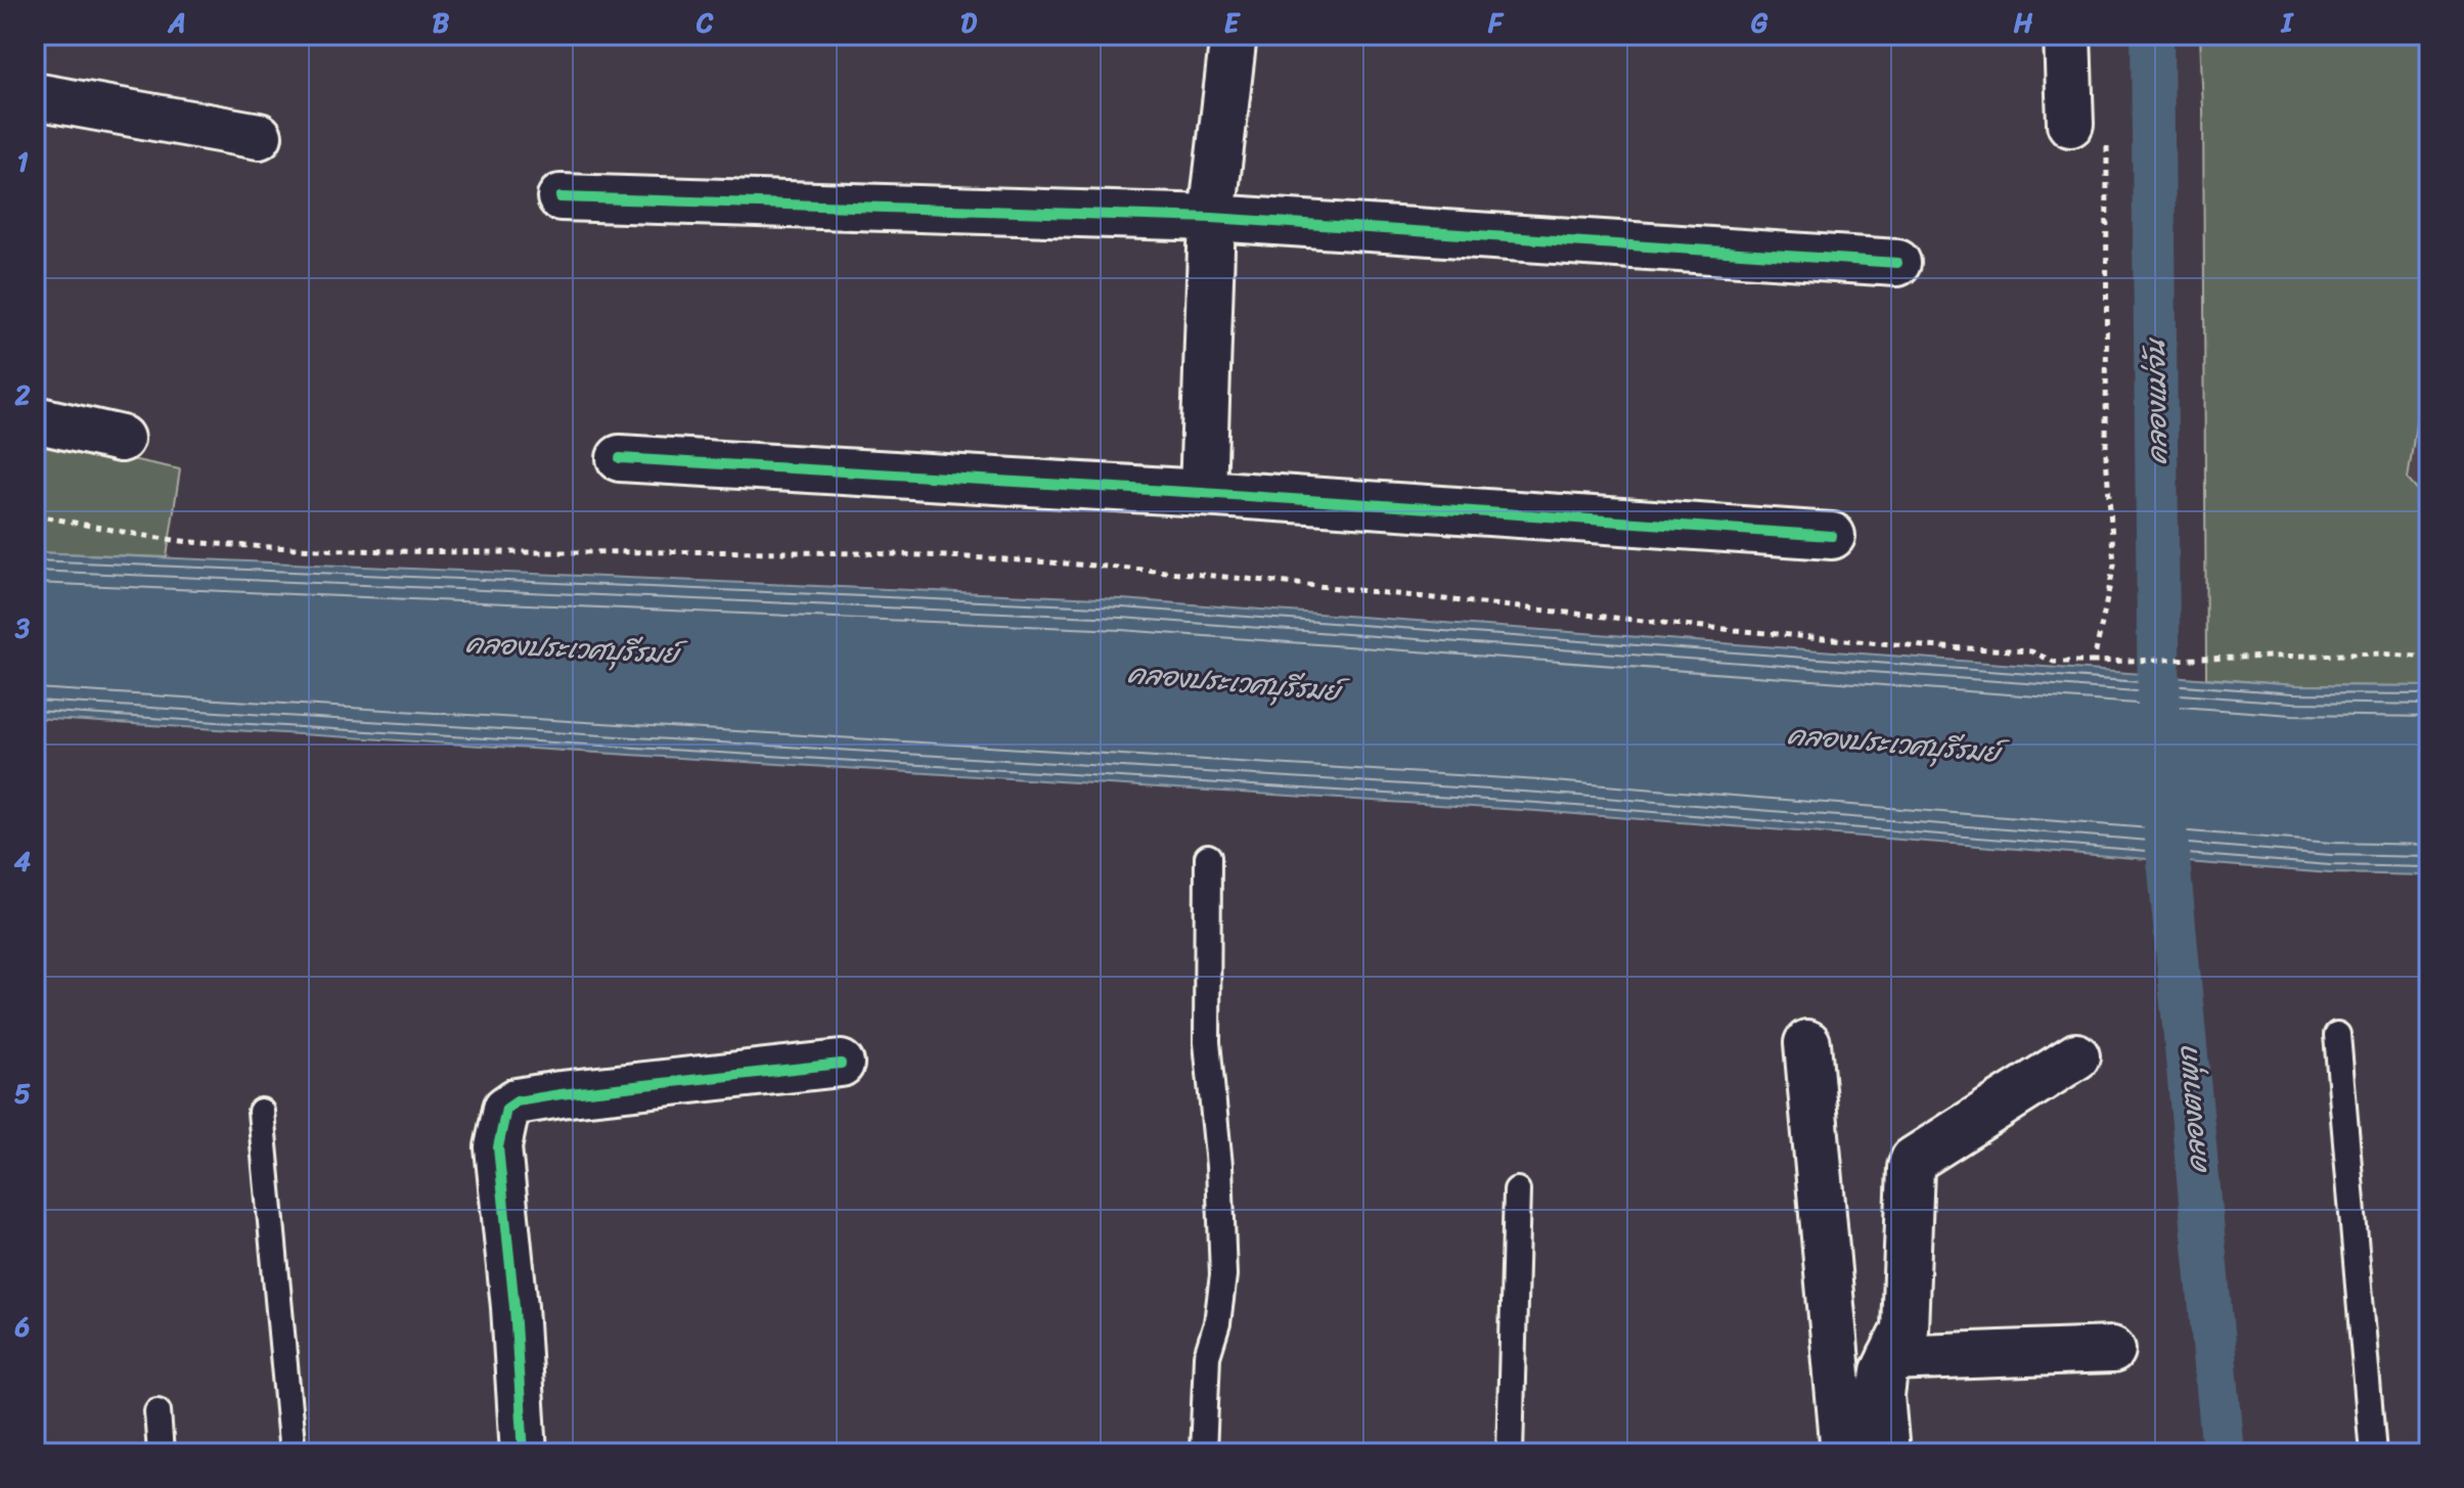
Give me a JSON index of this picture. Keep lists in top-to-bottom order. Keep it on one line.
{"water":["คลองแม่จัน","คลองประเวศบุรีรมย์","คลองตาพุก"],"grid":{"columns":["A","B","C","D","E","F","G","H","I"],"rows":["1","2","3","4","5","6"]}}
